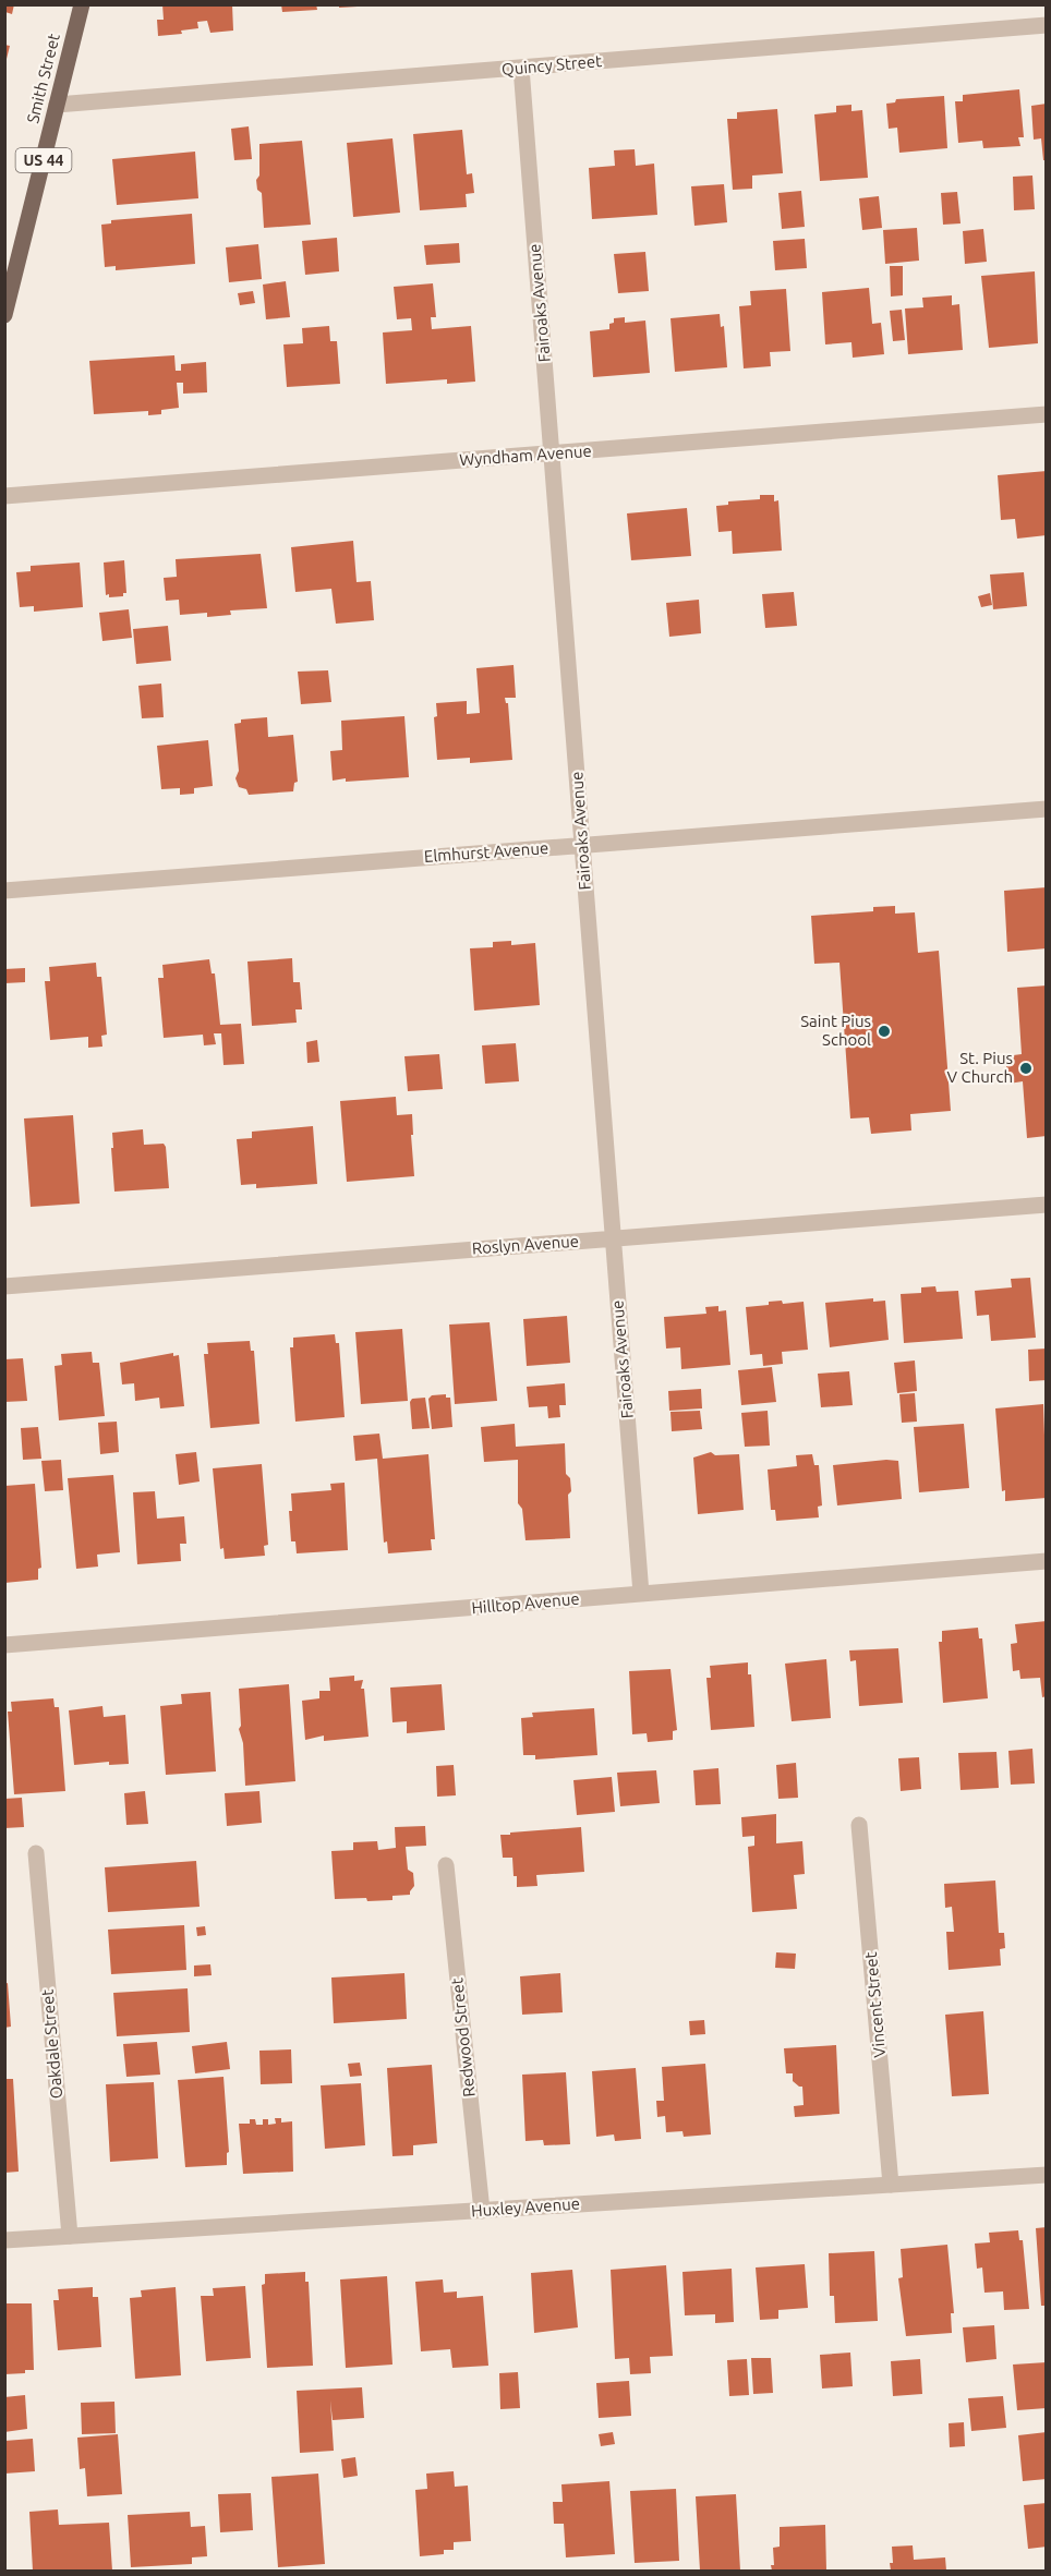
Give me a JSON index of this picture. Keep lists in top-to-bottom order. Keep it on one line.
{"streets":{"main road":["Smith Street","US 44"],"street":["Quincy Street","Fairoaks Avenue","Wyndham Avenue","Elmhurst Avenue","Roslyn Avenue","Hilltop Avenue","Vincent Street","Redwood Street","Oakdale Street","Huxley Avenue"]},"crossings":[["Quincy Street","Smith Street"],["Quincy Street","Fairoaks Avenue"],["Fairoaks Avenue","Wyndham Avenue"],["Fairoaks Avenue","Elmhurst Avenue"],["Fairoaks Avenue","Roslyn Avenue"],["Fairoaks Avenue","Hilltop Avenue"],["Vincent Street","Huxley Avenue"],["Redwood Street","Huxley Avenue"],["Oakdale Street","Huxley Avenue"]],"places":["Saint Pius School","St. Pius V Church"]}
